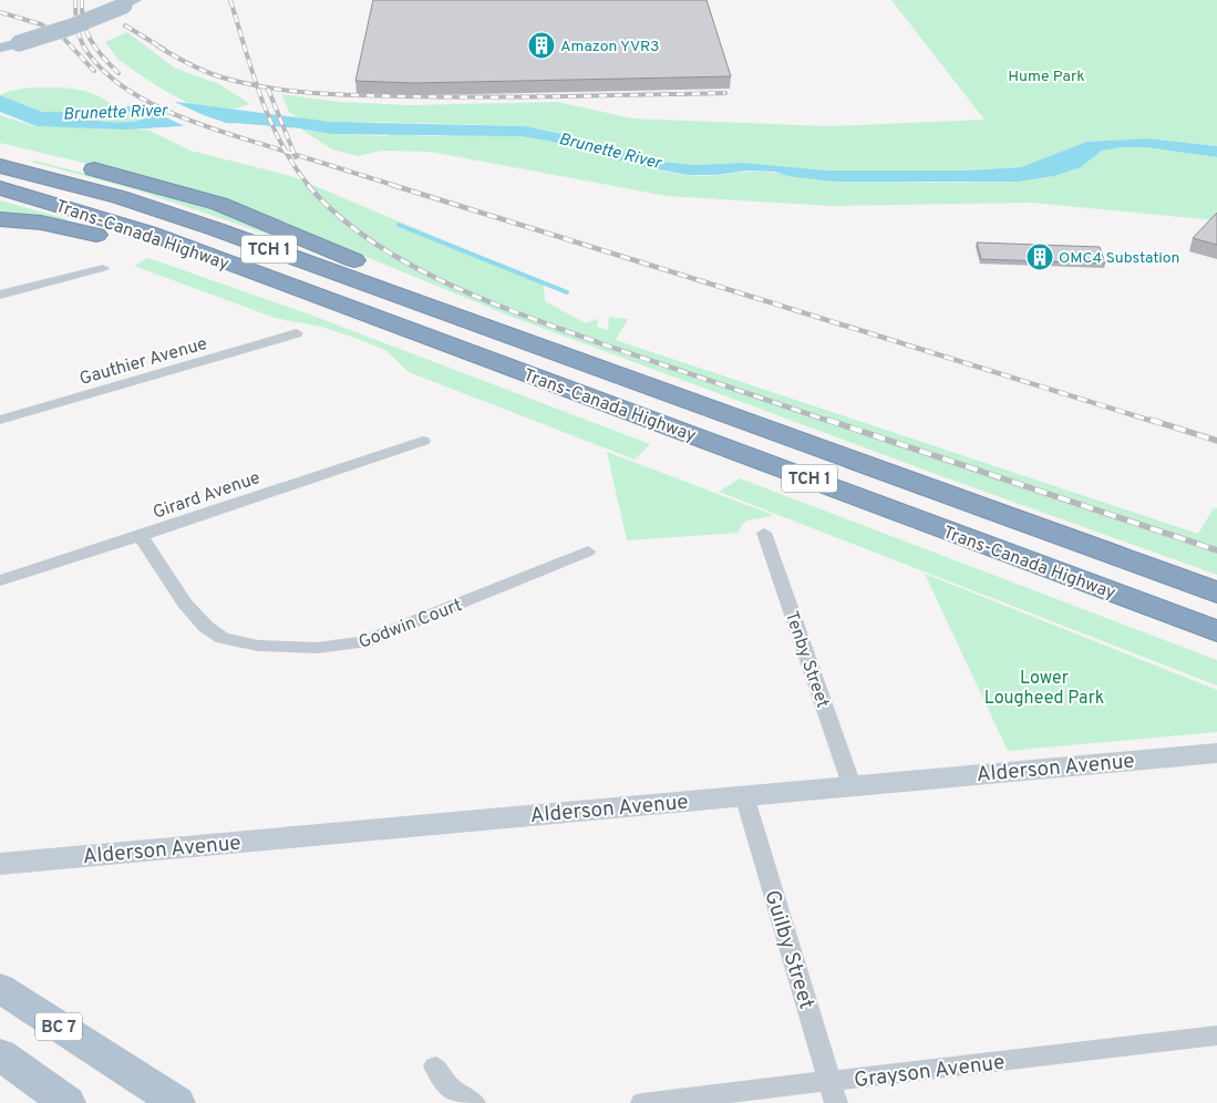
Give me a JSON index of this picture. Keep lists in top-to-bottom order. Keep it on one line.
{"streets":{"highway":["Trans-Canada Highway","TCH 1"],"main road":["BC 7"],"street":["Gauthier Avenue","Girard Avenue","Godwin Court","Tenby Street","Alderson Avenue","Guilby Street","Grayson Avenue"]},"crossings":[["Girard Avenue","Godwin Court"],["Tenby Street","Alderson Avenue"],["Alderson Avenue","Guilby Street"],["Guilby Street","Grayson Avenue"]],"water":["Brunette River"],"parks":["Hume Park","Lower Lougheed Park"],"places":{"building":["Amazon YVR3","OMC4 Substation"]}}
